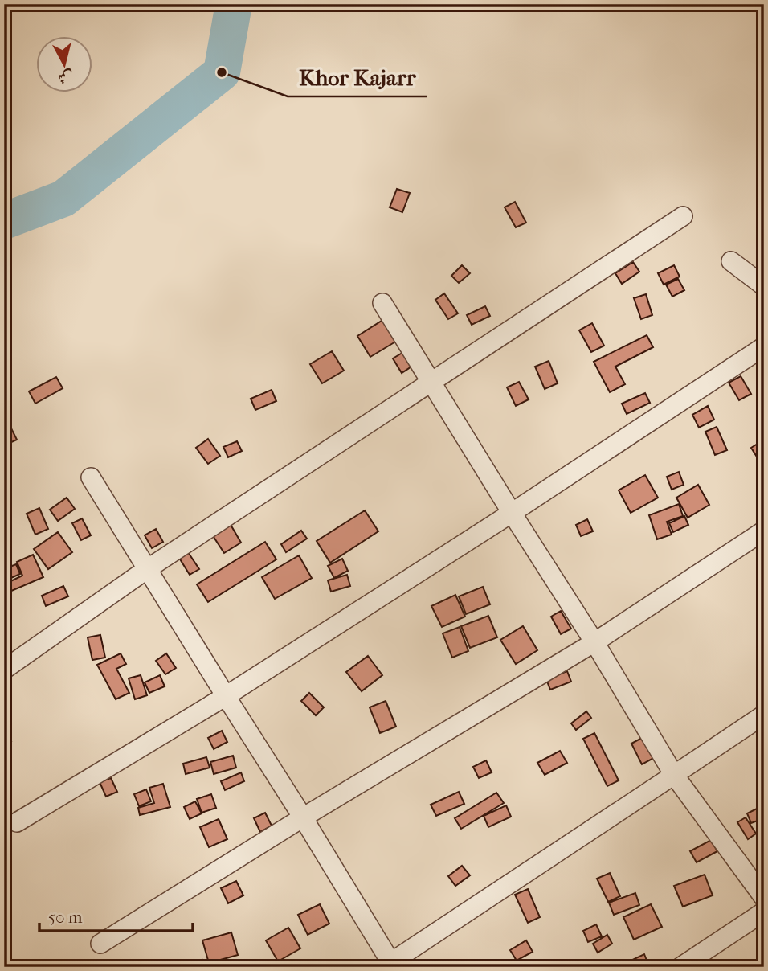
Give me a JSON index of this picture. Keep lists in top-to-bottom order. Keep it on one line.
{"places":["Khor Kajarr"],"scale_bar":"50 m","north":"bottom"}
